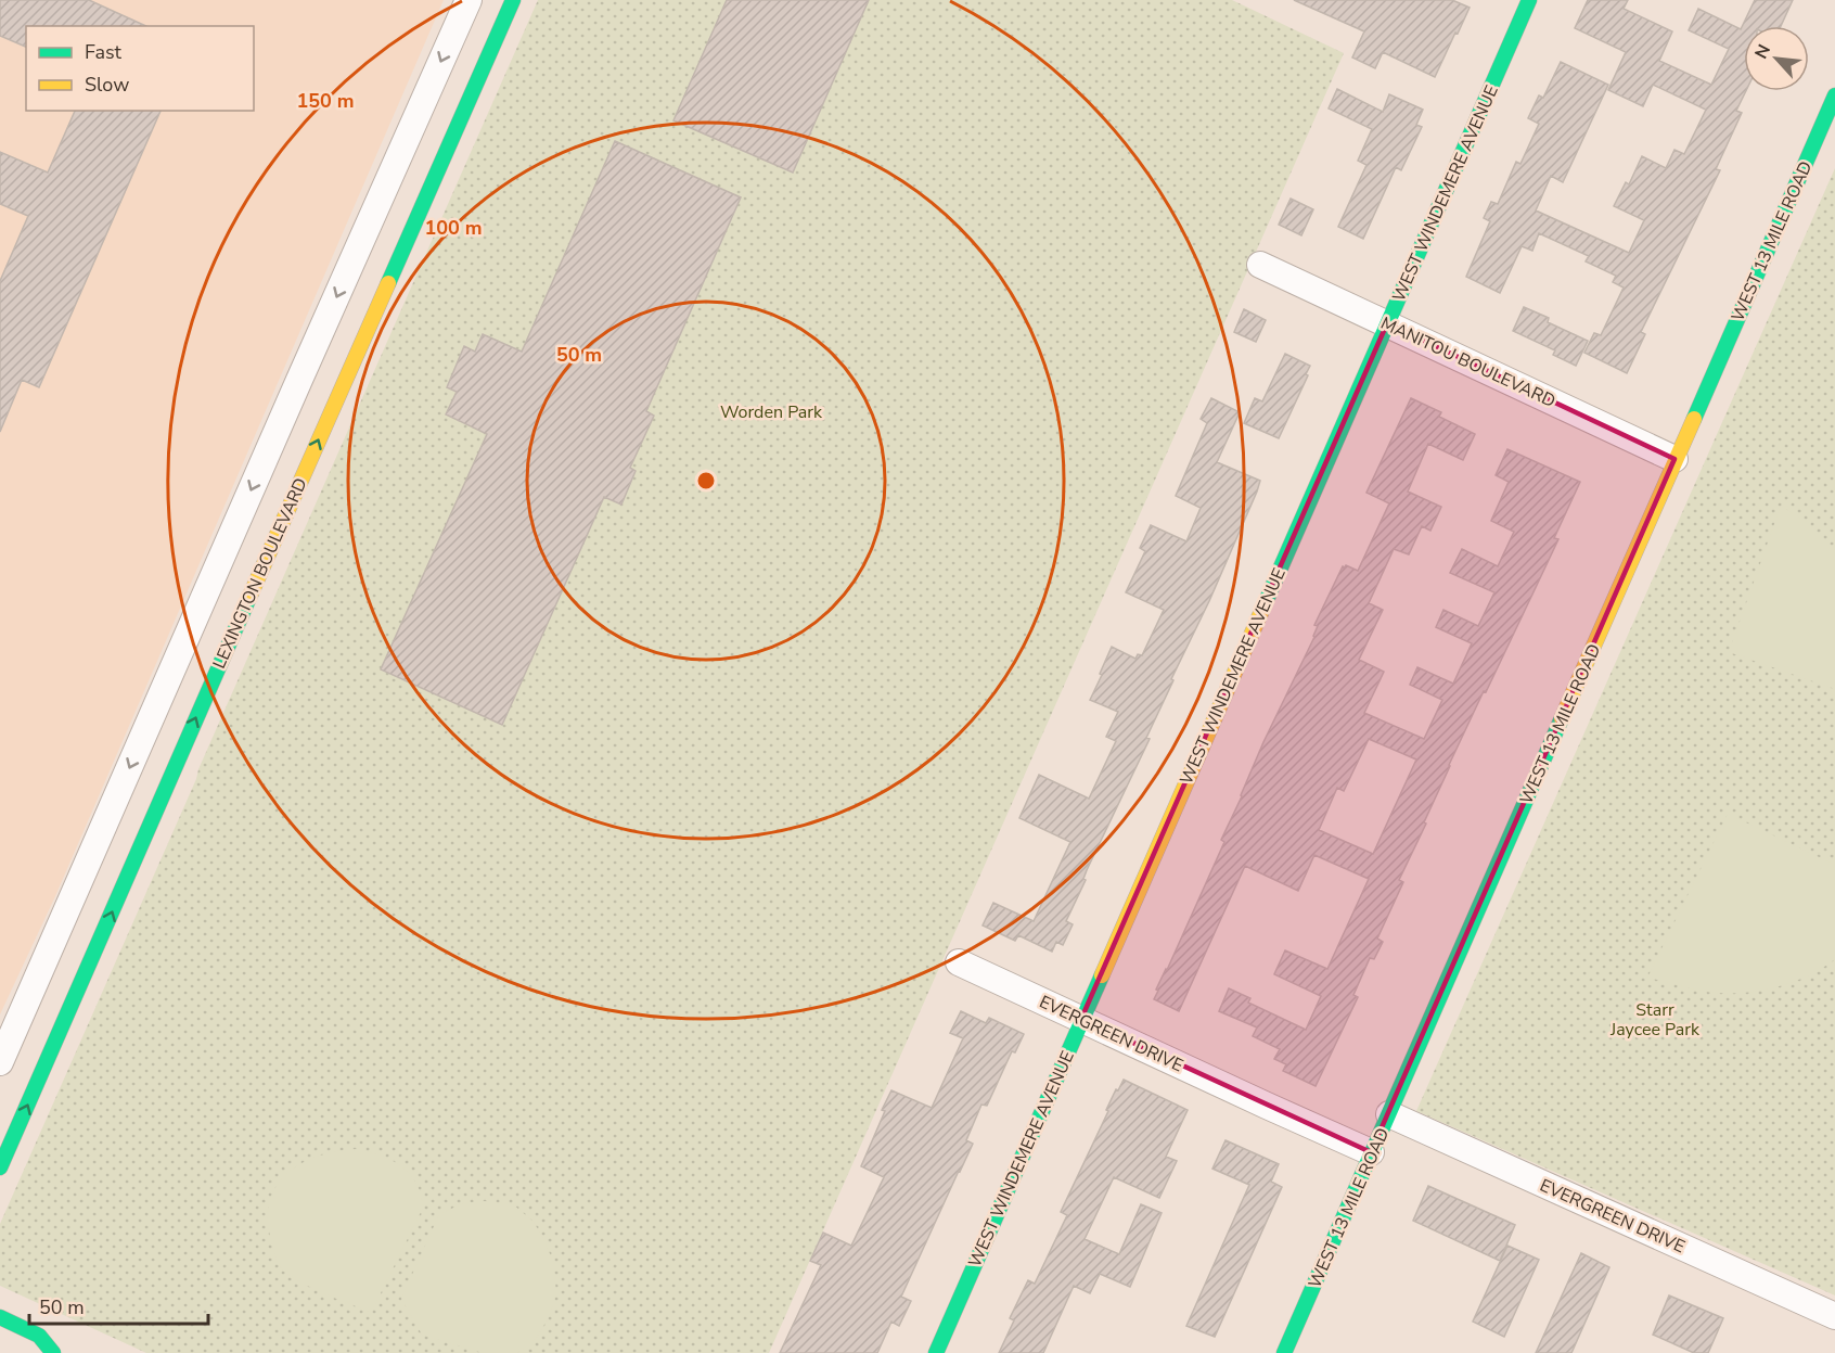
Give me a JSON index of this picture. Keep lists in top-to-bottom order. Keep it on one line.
{"streets":{"street":["WEST WINDEMERE AVENUE","WEST 13 MILE ROAD","MANITOU BOULEVARD","LEXINGTON BOULEVARD","EVERGREEN DRIVE"]},"crossings":[["WEST WINDEMERE AVENUE","MANITOU BOULEVARD"],["WEST WINDEMERE AVENUE","EVERGREEN DRIVE"],["WEST 13 MILE ROAD","MANITOU BOULEVARD"],["WEST 13 MILE ROAD","EVERGREEN DRIVE"]],"parks":["Worden Park","Starr Jaycee Park"],"legend":["Fast","Slow"],"scale_bar":"50 m","north":"top left","rings":["150 m","100 m","50 m"]}
